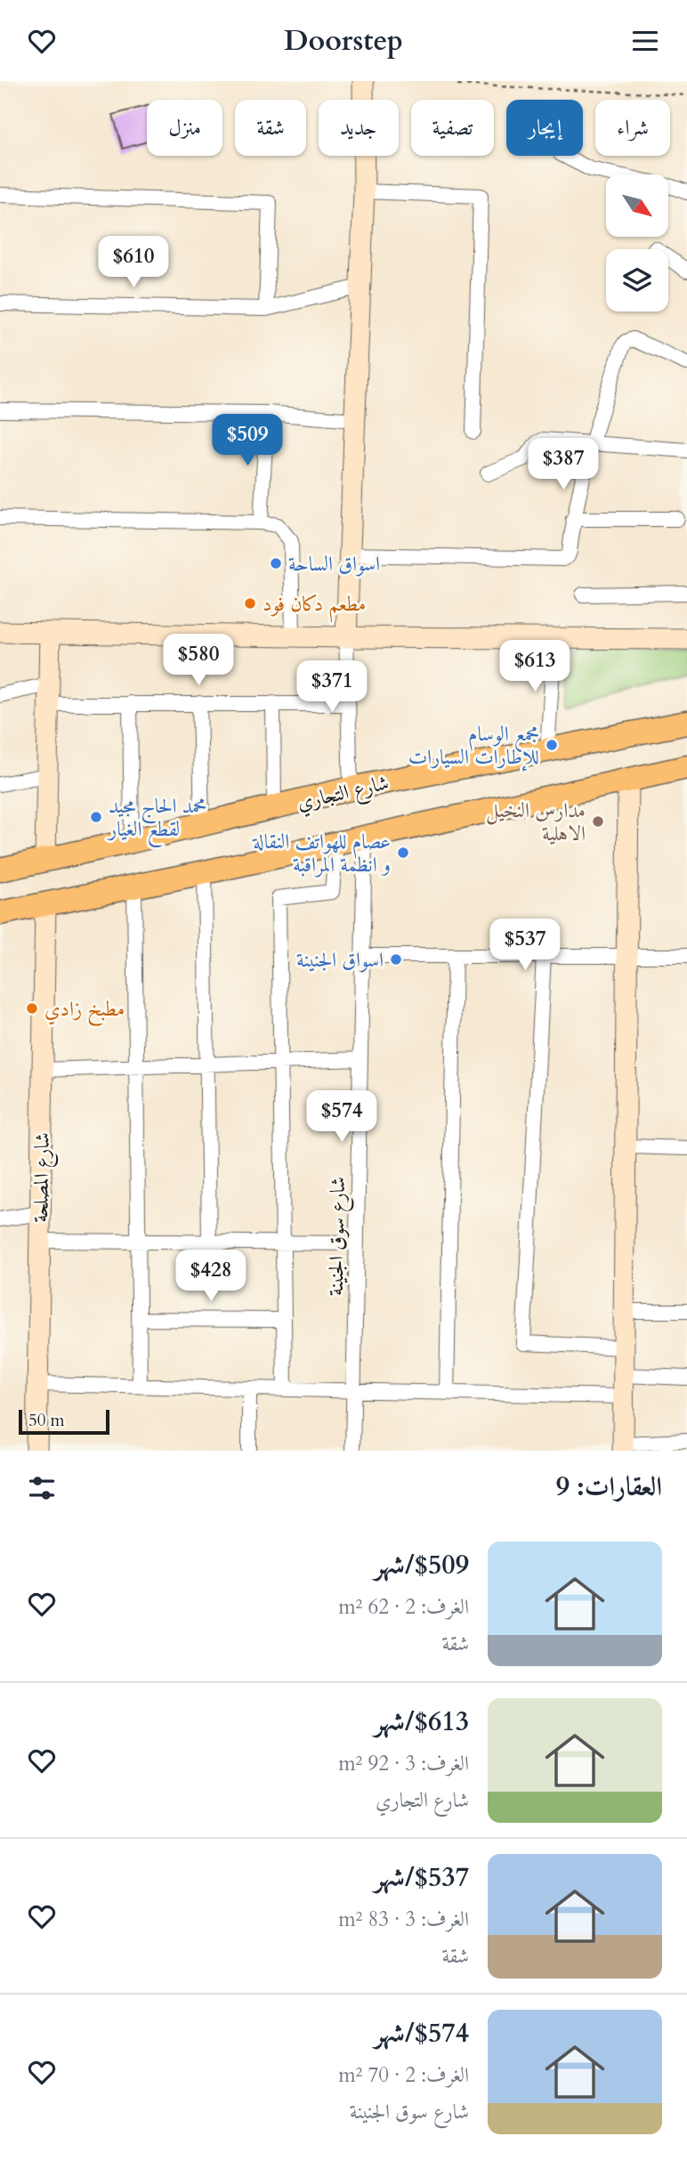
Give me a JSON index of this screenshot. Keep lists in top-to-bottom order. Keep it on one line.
{"streets":{"main road":["شارع التجاري"],"street":["شارع المصلحة","شارع سوق الجنينة"]},"places":["اسواق الساحة","مطعم دكان فود","مجمع الوسام للإطارات السيارات","محمد الحاج مجيد لقطع الغيار","مدارس النخيل الاهلية","عصام للهواتف النقالة و انظمة المراقبة","اسواق الجنينة","مطبخ زادي"],"scale_bar":"50 m","north":"bottom right","page":{"header":"Doorstep","chip":["شراء","إيجار","تصفية","جديد","شقة","منزل"],"price":["$610","$509","$387","$580","$613","$371","$537","$574","$428"],"scale":"50 m","heading":"العقارات: 9","list":[{"name":"$509/شهر","note":"الغرف: 2 · 62 m² · شقة"},{"name":"$613/شهر","note":"الغرف: 3 · 92 m² · شارع التجاري"},{"name":"$537/شهر","note":"الغرف: 3 · 83 m² · شقة"},{"name":"$574/شهر","note":"الغرف: 2 · 70 m² · شارع سوق الجنينة"}]}}
